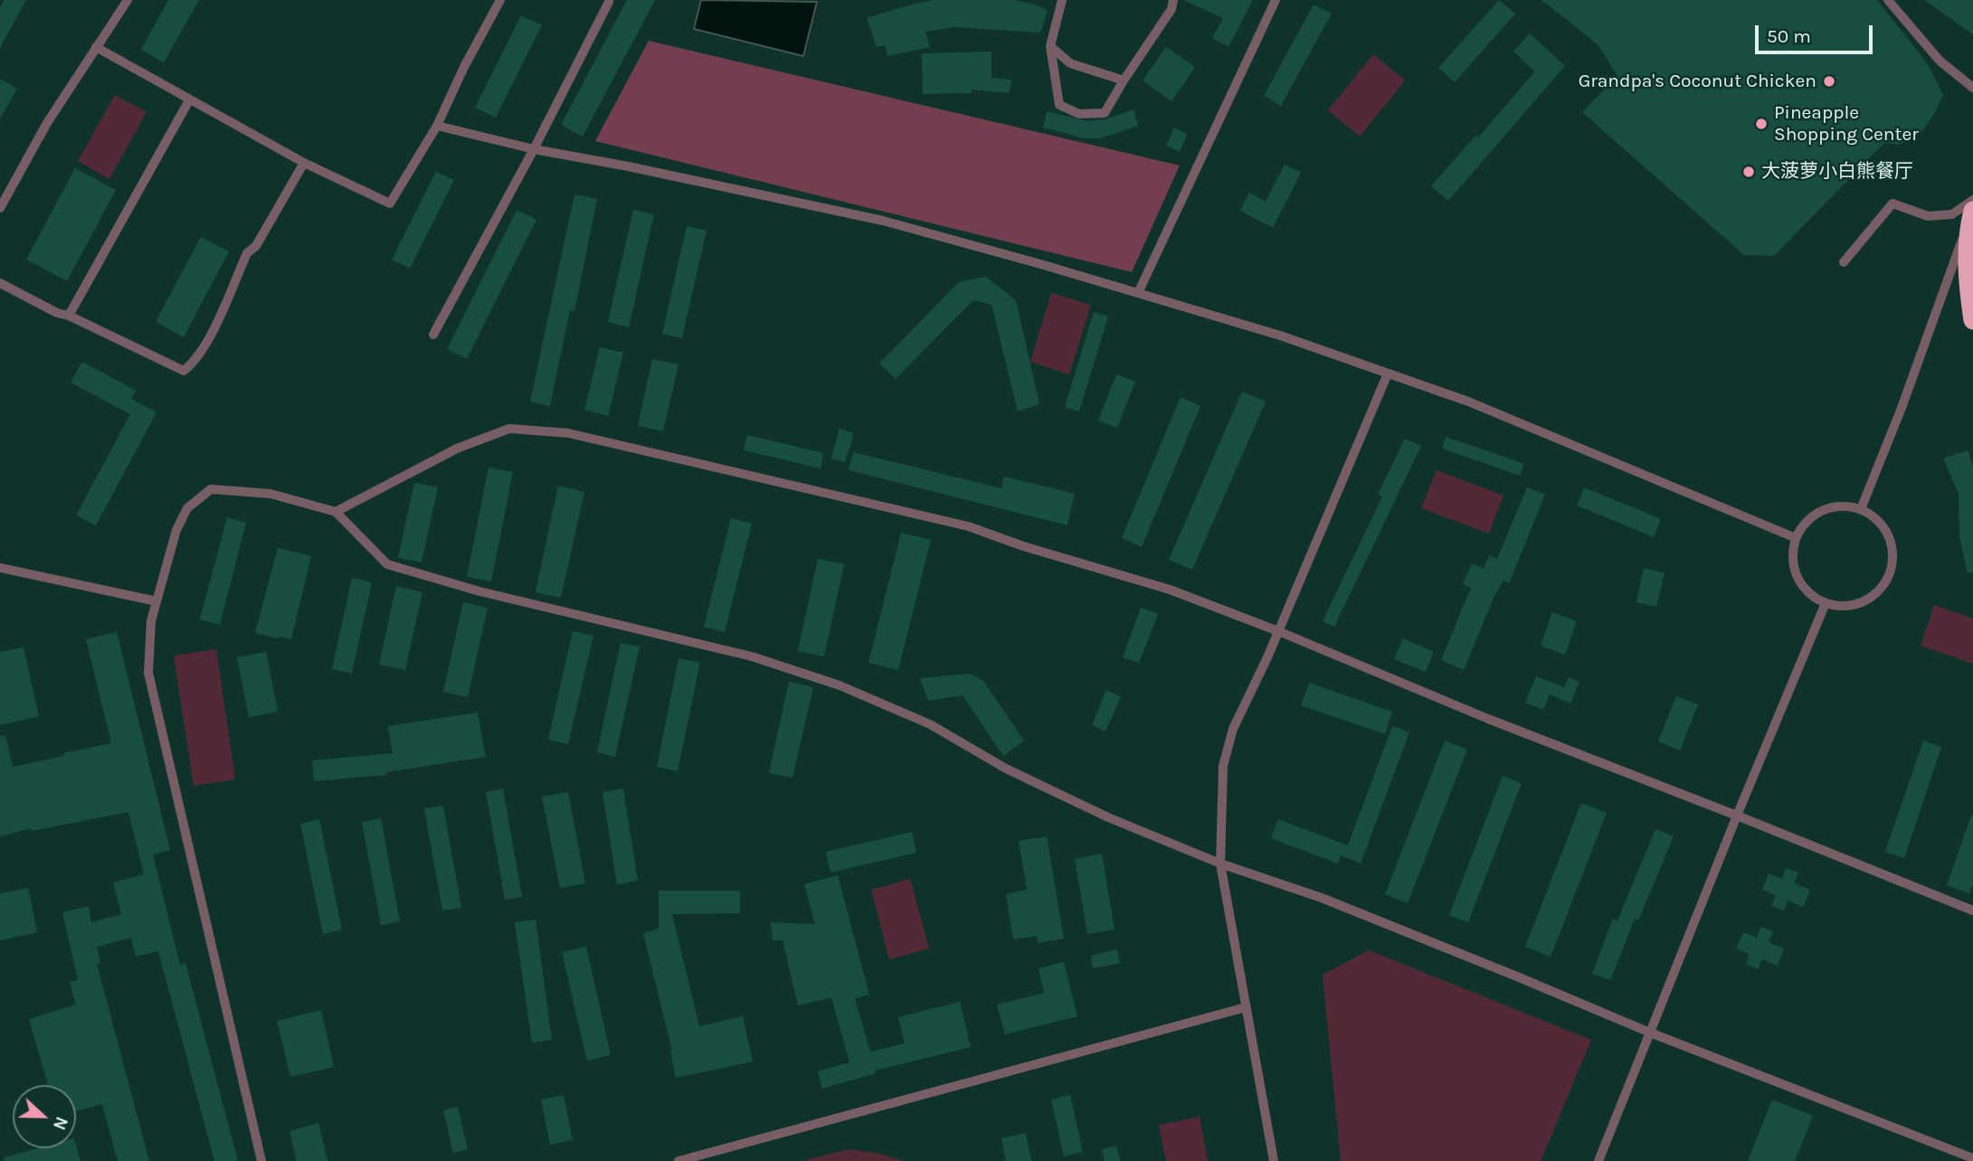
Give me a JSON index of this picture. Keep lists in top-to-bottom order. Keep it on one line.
{"places":["Grandpa's Coconut Chicken","Pineapple Shopping Center","大菠萝小白熊餐厅"],"scale_bar":"50 m","north":"right"}
